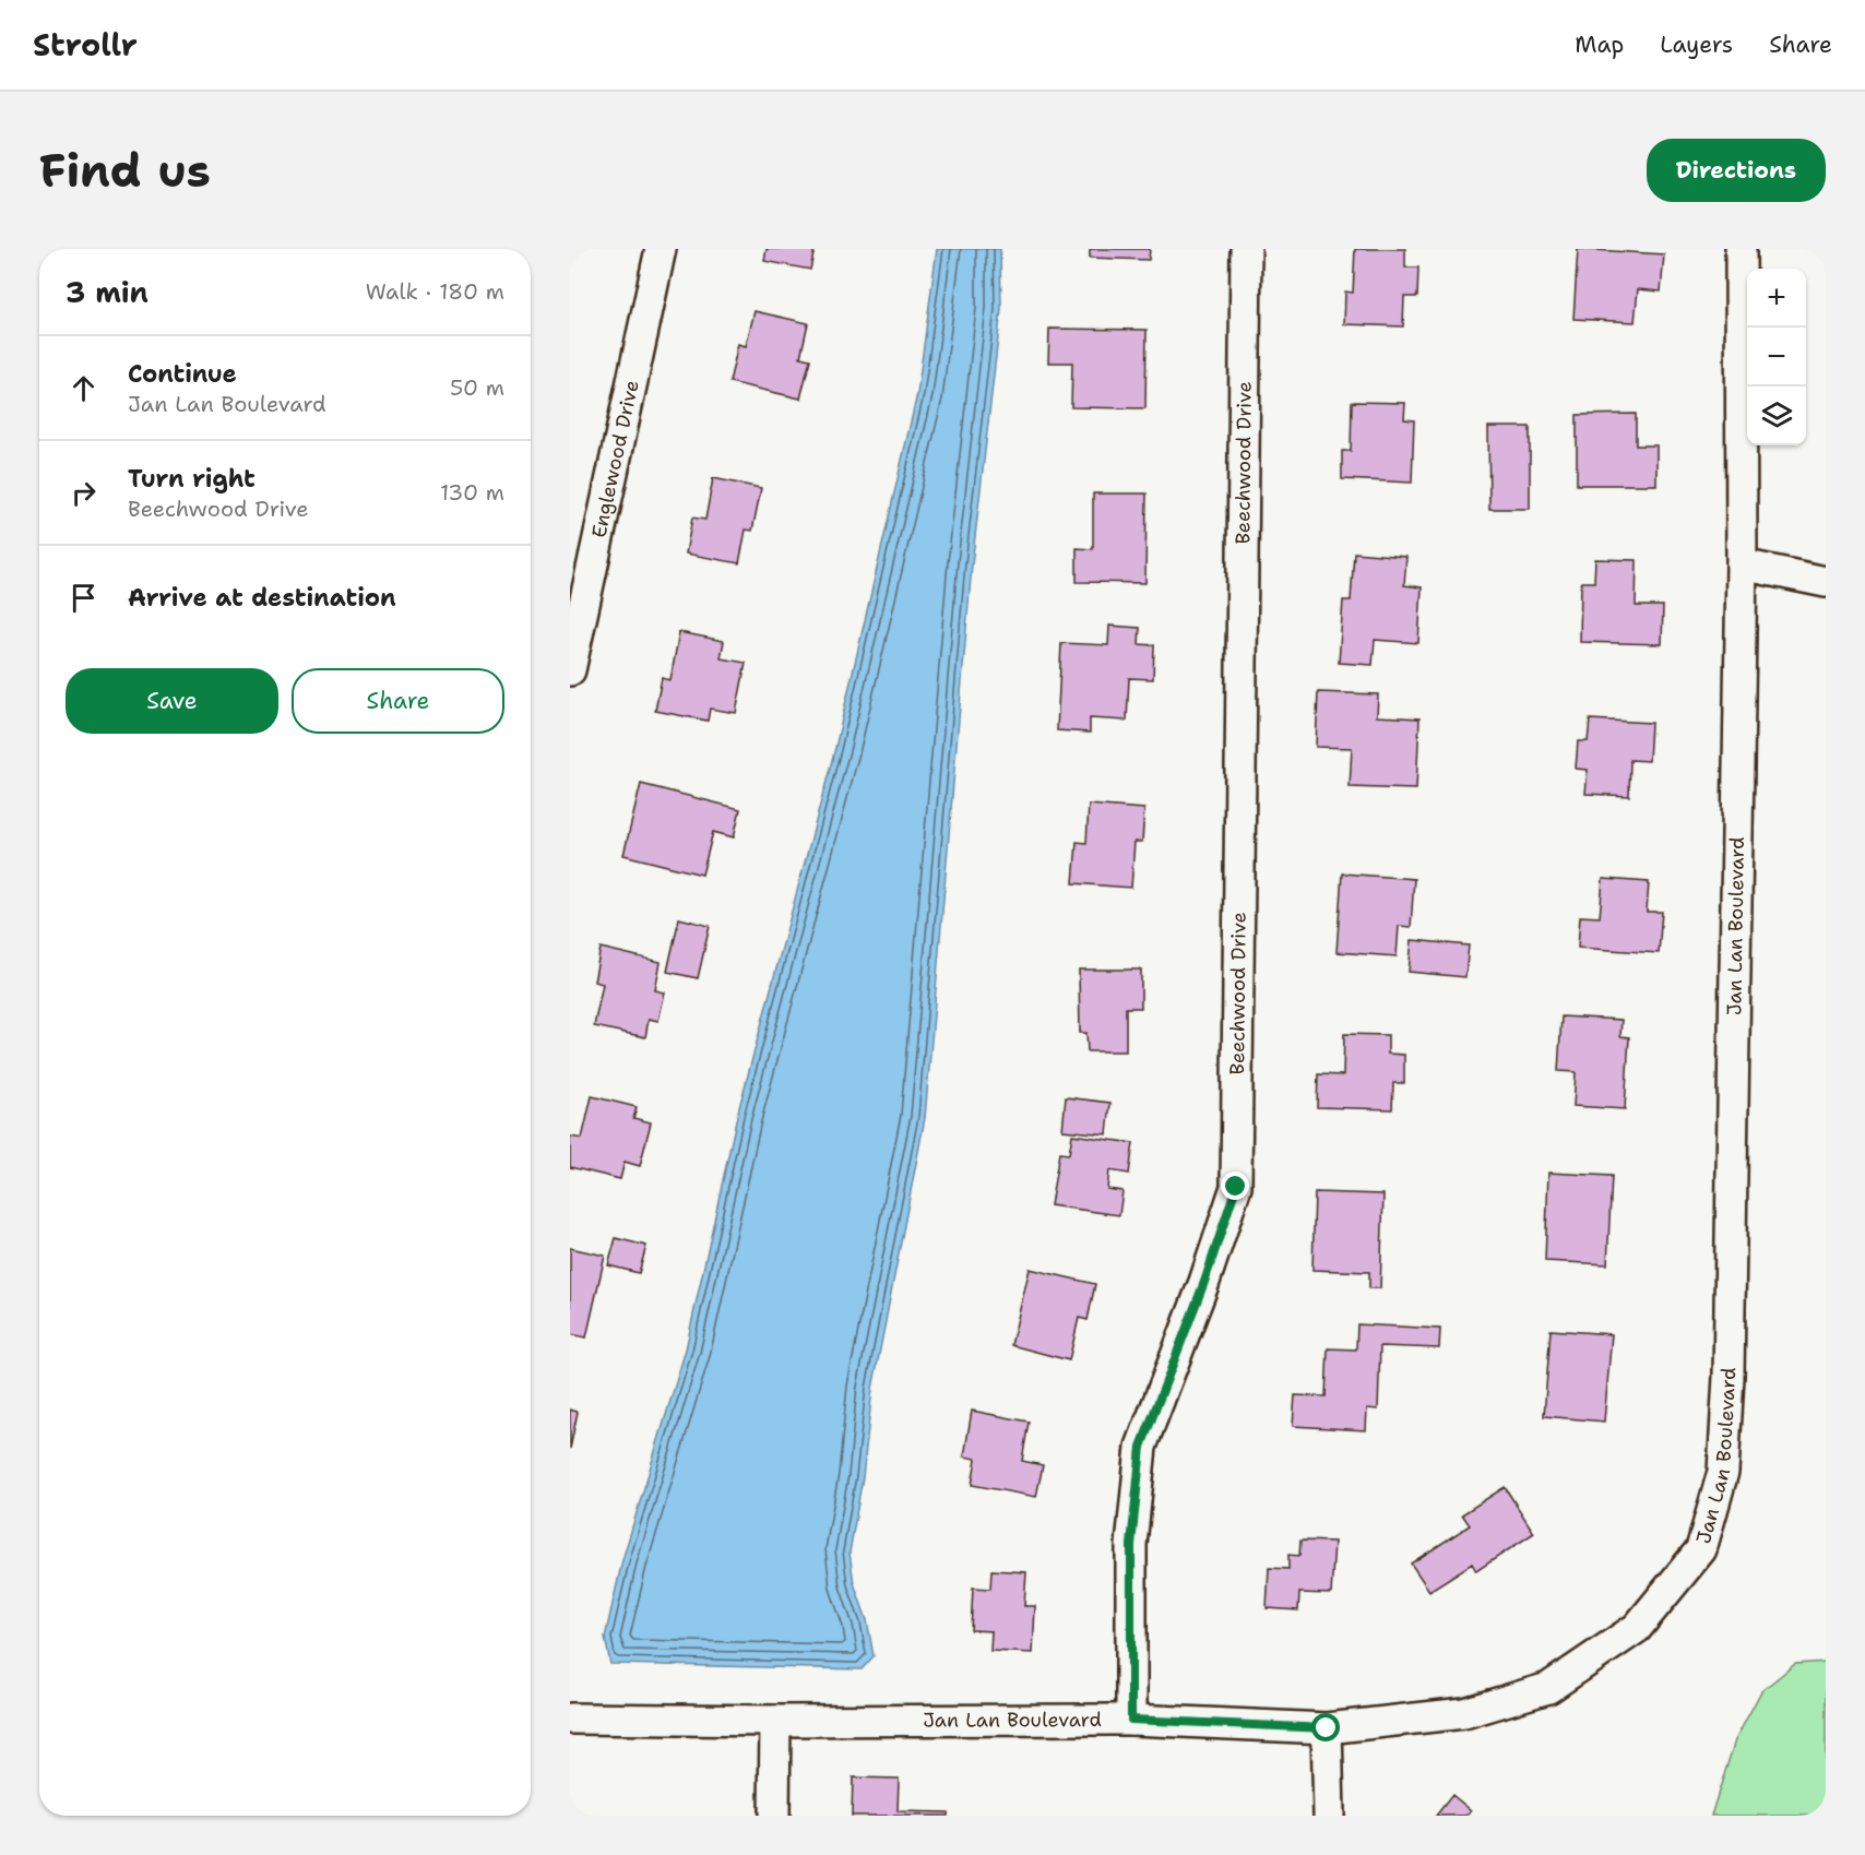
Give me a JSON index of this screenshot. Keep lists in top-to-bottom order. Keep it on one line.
{"streets":{"street":["Englewood Drive","Beechwood Drive","Jan Lan Boulevard"]},"crossings":[["Beechwood Drive","Jan Lan Boulevard"]],"page":{"header":"Strollr","nav":["Map","Layers","Share"],"buttons":["Directions",["Save","Share"]],"title":"Find us","heading":["3 min","Walk · 180 m"],"map_buttons":["+","−"],"list":[["Continue","Jan Lan Boulevard","50 m"],["Turn right","Beechwood Drive","130 m"],"Arrive at destination"]}}
